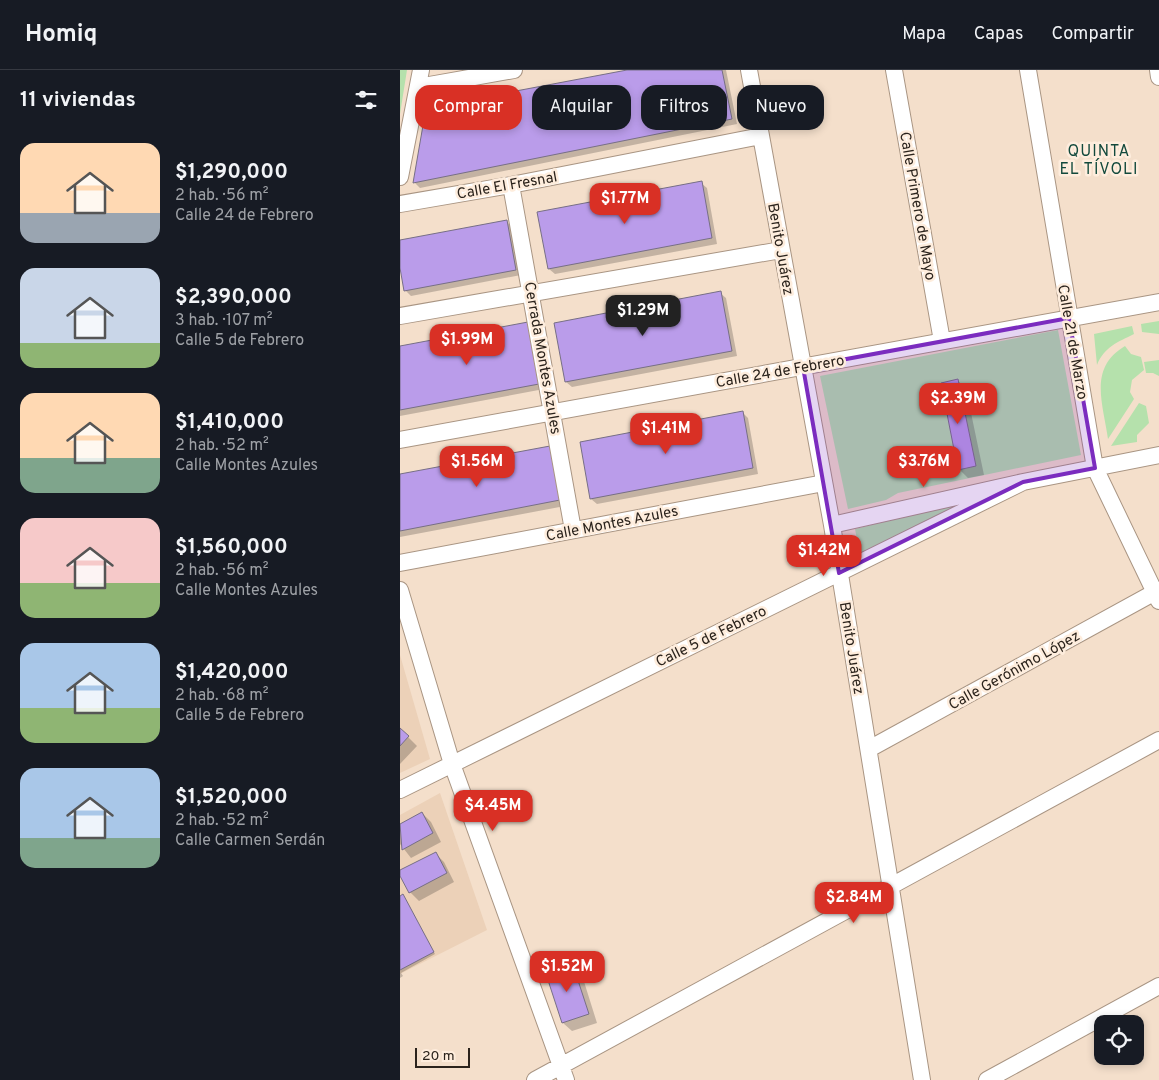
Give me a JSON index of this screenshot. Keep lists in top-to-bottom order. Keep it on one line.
{"streets":{"street":["Calle El Fresnal","Calle Primero de Mayo","Benito Juárez","Calle 21 de Marzo","Cerrada Montes Azules","Calle 24 de Febrero","Calle Montes Azules","Calle 5 de Febrero","Calle Gerónimo López"]},"crossings":[["Calle El Fresnal","Benito Juárez"],["Calle El Fresnal","Cerrada Montes Azules"],["Calle Primero de Mayo","Calle 24 de Febrero"],["Benito Juárez","Calle 24 de Febrero"],["Benito Juárez","Calle Montes Azules"],["Benito Juárez","Calle 5 de Febrero"],["Benito Juárez","Calle Gerónimo López"],["Calle 21 de Marzo","Calle 24 de Febrero"],["Calle 21 de Marzo","Calle 5 de Febrero"],["Calle 21 de Marzo","Calle Gerónimo López"],["Cerrada Montes Azules","Calle 24 de Febrero"],["Cerrada Montes Azules","Calle Montes Azules"]],"districts":["QUINTA EL TÍVOLI"],"scale_bar":"20 m","page":{"header":"Homiq","nav":["Mapa","Capas","Compartir"],"heading":"11 viviendas","chip":["Comprar","Alquilar","Filtros","Nuevo"],"list":[{"name":"$1,290,000","note":"2 hab. · 56 m² · Calle 24 de Febrero"},{"name":"$2,390,000","note":"3 hab. · 107 m² · Calle 5 de Febrero"},{"name":"$1,410,000","note":"2 hab. · 52 m² · Calle Montes Azules"},{"name":"$1,560,000","note":"2 hab. · 56 m² · Calle Montes Azules"},{"name":"$1,420,000","note":"2 hab. · 68 m² · Calle 5 de Febrero"},{"name":"$1,520,000","note":"2 hab. · 52 m² · Calle Carmen Serdán"}],"price":["$1.77M","$1.29M","$1.99M","$2.39M","$1.41M","$1.56M","$3.76M","$1.42M","$4.45M","$2.84M","$1.52M"],"scale":"20 m"}}
